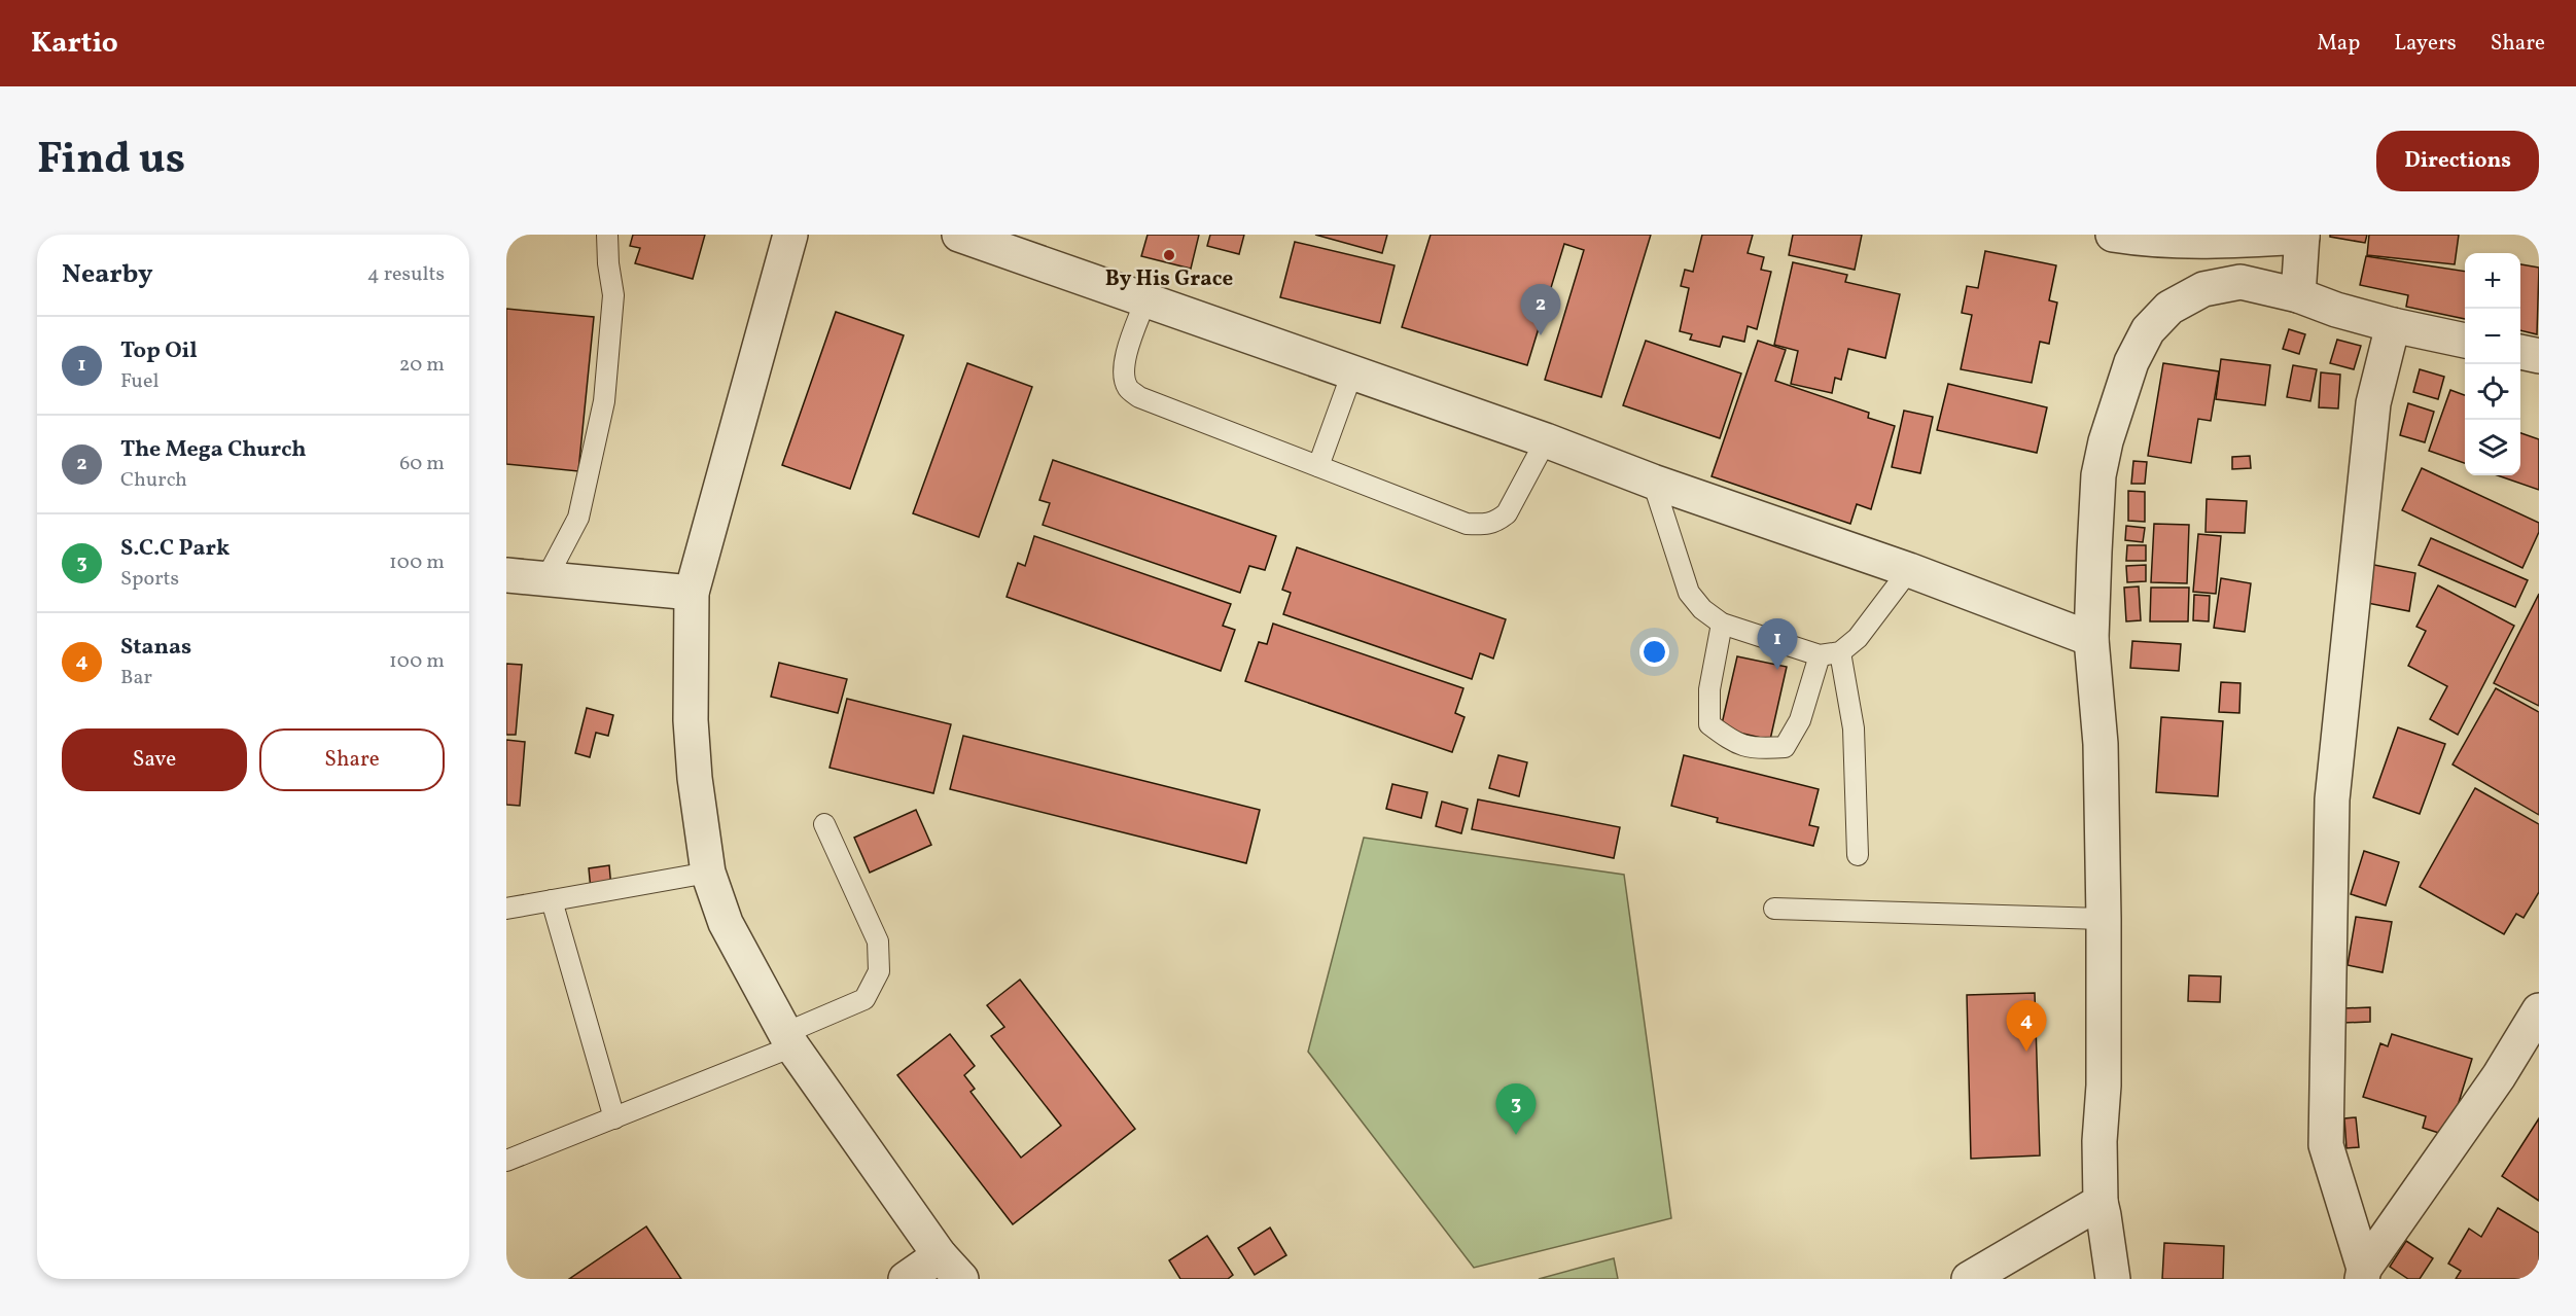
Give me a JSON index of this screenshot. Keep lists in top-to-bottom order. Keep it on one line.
{"places":["By His Grace"],"page":{"header":"Kartio","nav":["Map","Layers","Share"],"title":"Find us","buttons":["Directions",["Save","Share"]],"heading":["Nearby","4 results"],"map_buttons":["+","−"],"pins":["2","1","4","3"],"list":[{"mark":"1","name":"Top Oil","note":"Fuel","value":"20 m"},{"mark":"2","name":"The Mega Church","note":"Church","value":"60 m"},{"mark":"3","name":"S.C.C Park","note":"Sports","value":"100 m"},{"mark":"4","name":"Stanas","note":"Bar","value":"100 m"}]}}
